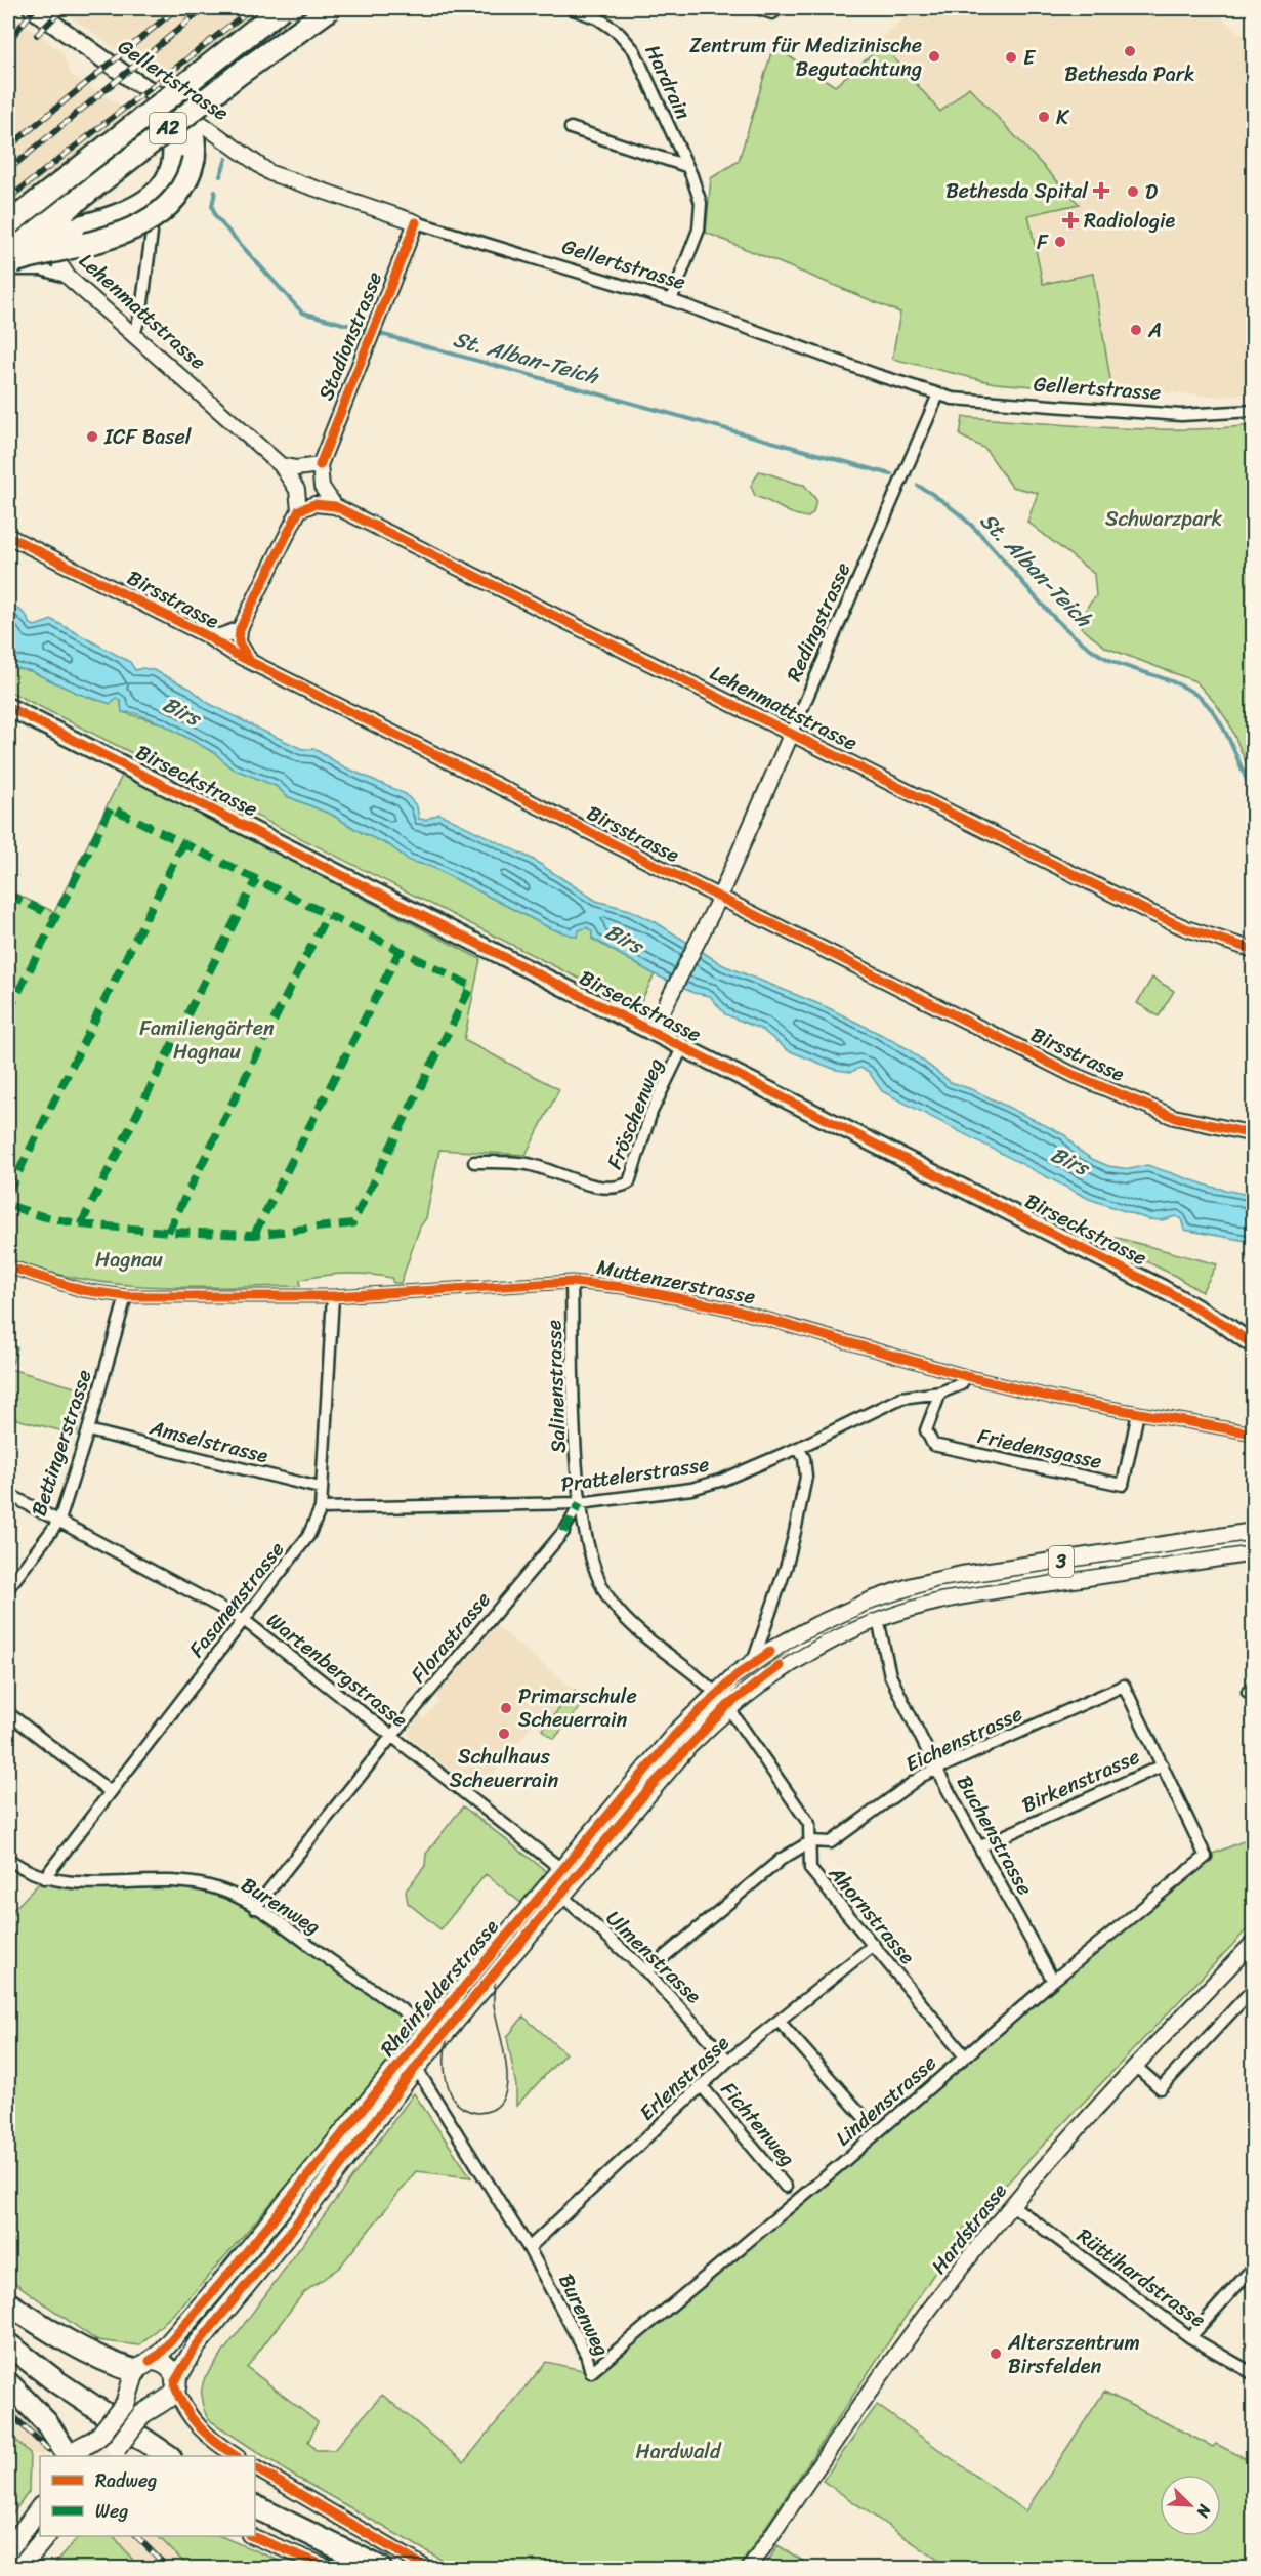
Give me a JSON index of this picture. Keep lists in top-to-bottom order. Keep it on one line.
{"streets":{"highway":["A2"],"main road":["Gellertstrasse","Birseckstrasse","3","Rheinfelderstrasse"],"street":["Hardrain","Lehenmattstrasse","Stadionstrasse","Birsstrasse","Redingstrasse","Fröschenweg","Muttenzerstrasse","Salinenstrasse","Amselstrasse","Bettingerstrasse","Friedensgasse","Prattelerstrasse","Fasanenstrasse","Florastrasse","Wartenbergstrasse","Eichenstrasse","Birkenstrasse","Buchenstrasse","Burenweg","Ahornstrasse","Ulmenstrasse","Erlenstrasse","Lindenstrasse","Fichtenweg","Hardstrasse","Rüttihardstrasse"]},"crossings":[["Gellertstrasse","Hardrain"],["Gellertstrasse","Lehenmattstrasse"],["Gellertstrasse","Stadionstrasse"],["Gellertstrasse","Redingstrasse"],["Lehenmattstrasse","Redingstrasse"],["Birsstrasse","Redingstrasse"],["Redingstrasse","Birseckstrasse"],["Birseckstrasse","Fröschenweg"],["Muttenzerstrasse","Salinenstrasse"],["Muttenzerstrasse","Bettingerstrasse"],["Muttenzerstrasse","Friedensgasse"],["Muttenzerstrasse","Prattelerstrasse"],["Muttenzerstrasse","Fasanenstrasse"],["Salinenstrasse","Prattelerstrasse"],["Salinenstrasse","Florastrasse"],["Salinenstrasse","Ahornstrasse"],["Salinenstrasse","Rheinfelderstrasse"],["Amselstrasse","Bettingerstrasse"],["Amselstrasse","Fasanenstrasse"],["Bettingerstrasse","Wartenbergstrasse"],["Friedensgasse","Prattelerstrasse"],["Prattelerstrasse","Fasanenstrasse"],["Prattelerstrasse","Florastrasse"],["Fasanenstrasse","Wartenbergstrasse"],["Fasanenstrasse","Burenweg"],["Florastrasse","Wartenbergstrasse"],["Florastrasse","Burenweg"],["Wartenbergstrasse","Rheinfelderstrasse"],["Eichenstrasse","Birkenstrasse"],["Eichenstrasse","Buchenstrasse"],["Eichenstrasse","Ahornstrasse"],["Eichenstrasse","Ulmenstrasse"],["Eichenstrasse","Lindenstrasse"],["Birkenstrasse","Buchenstrasse"],["Buchenstrasse","Rheinfelderstrasse"],["Buchenstrasse","Lindenstrasse"],["Burenweg","Rheinfelderstrasse"],["Burenweg","Erlenstrasse"],["Burenweg","Lindenstrasse"],["Ahornstrasse","Rheinfelderstrasse"],["Ahornstrasse","Erlenstrasse"],["Ahornstrasse","Lindenstrasse"],["Ulmenstrasse","Rheinfelderstrasse"],["Ulmenstrasse","Erlenstrasse"],["Erlenstrasse","Fichtenweg"],["Hardstrasse","Rüttihardstrasse"]],"water":["St. Alban-Teich","Birs"],"parks":["Schwarzpark","Familiengärten Hagnau","Hagnau","Hardwald"],"places":{"other":["Bethesda Park","Zentrum für Medizinische Begutachtung","E","K","D","F","A","ICF Basel","Primarschule Scheuerrain","Schulhaus Scheuerrain","Alterszentrum Birsfelden"],"health":["Bethesda Spital","Radiologie"]},"legend":["Radweg","Weg"],"north":"bottom right"}
